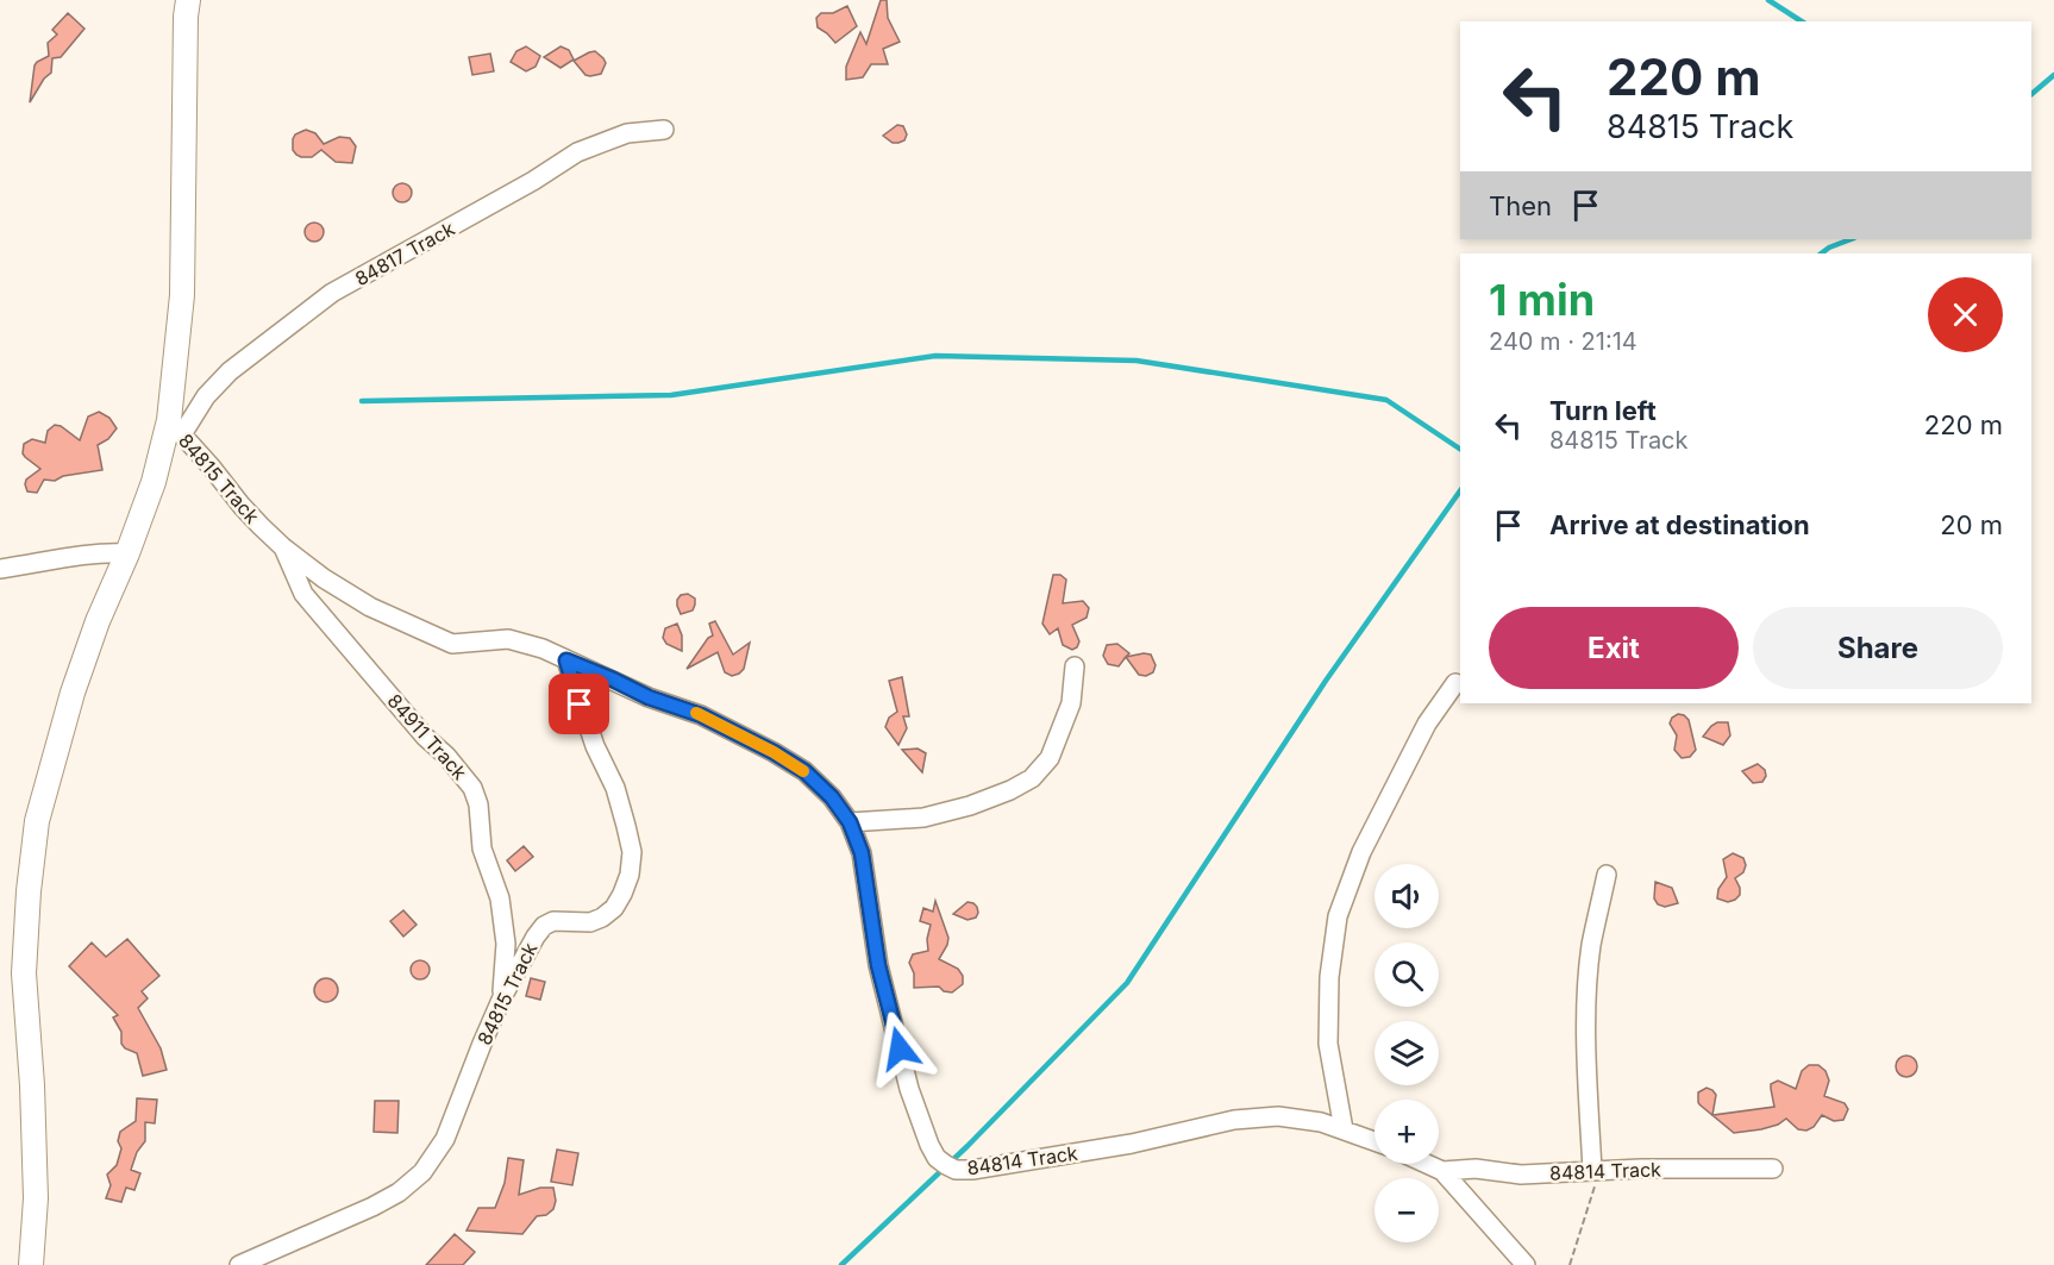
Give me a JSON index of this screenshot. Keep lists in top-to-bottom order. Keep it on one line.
{"streets":{"street":["84817 Track","84815 Track","84911 Track","84814 Track"]},"crossings":[["84817 Track","84815 Track"],["84815 Track","84911 Track"],["84815 Track","84814 Track"]],"page":{"turn":["220 m","84815 Track"],"then":"Then","heading":["1 min","240 m · 21:14"],"list":[{"name":"Turn left","note":"84815 Track","value":"220 m"},{"name":"Arrive at destination","value":"20 m"}],"buttons":["Exit","Share"],"map_buttons":["+","−"]}}
